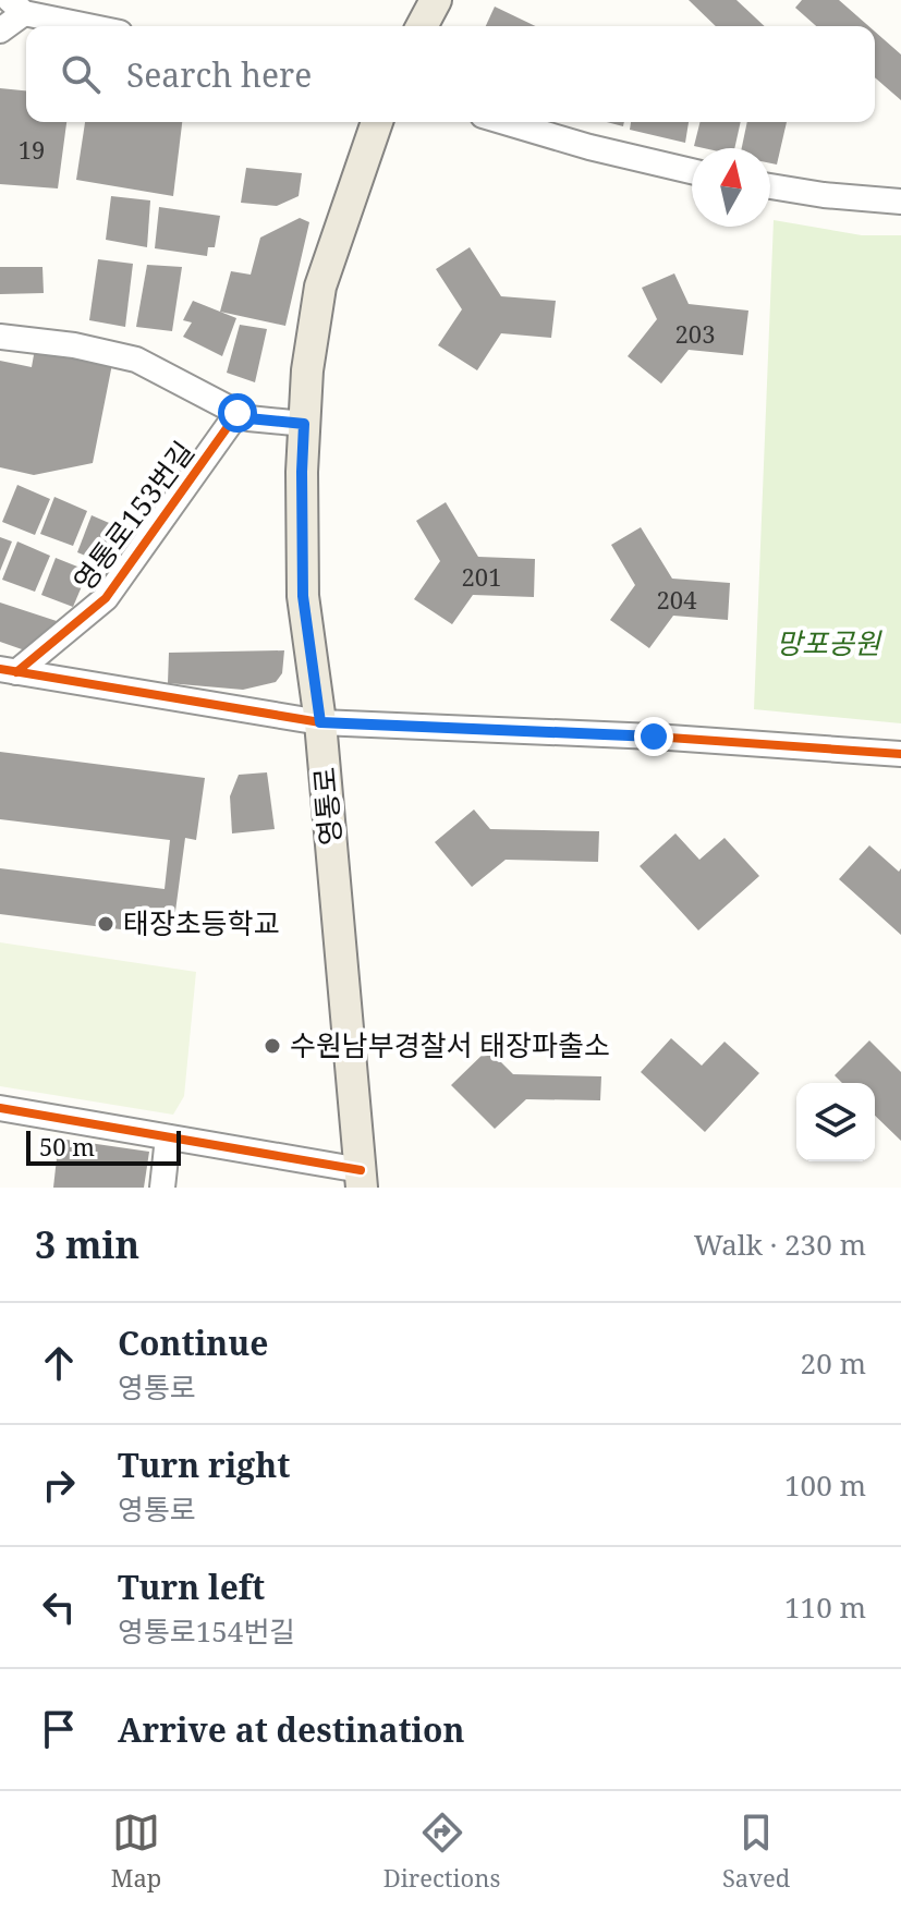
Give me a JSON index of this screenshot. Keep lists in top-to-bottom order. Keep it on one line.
{"streets":{"main road":["영통로"],"street":["영통로153번길"]},"crossings":[["영통로153번길","영통로"]],"parks":["망포공원"],"places":["태장초등학교","수원남부경찰서 태장파출소"],"house_numbers":["19","203","201","204"],"scale_bar":"50 m","north":"top","page":{"search":"Search here","scale":"50 m","heading":["3 min","Walk · 230 m"],"list":[["Continue","영통로","20 m"],["Turn right","영통로","100 m"],["Turn left","영통로154번길","110 m"],"Arrive at destination"],"nav":["Map","Directions","Saved"]}}
